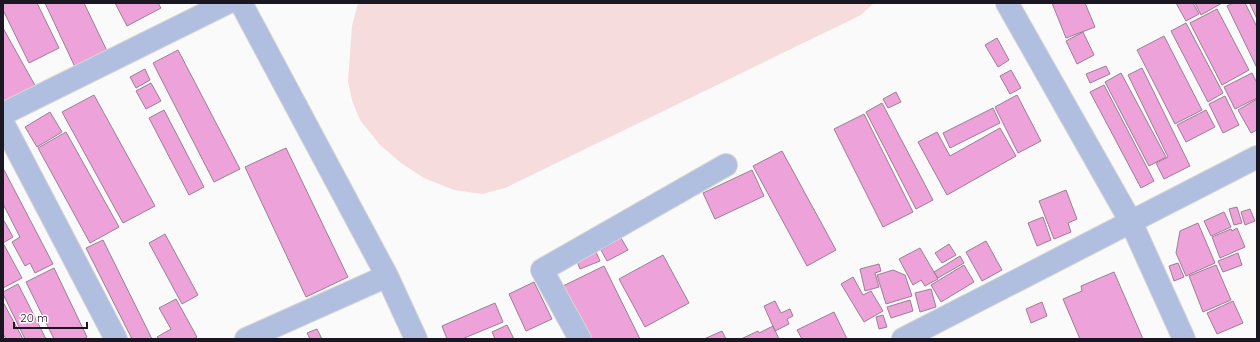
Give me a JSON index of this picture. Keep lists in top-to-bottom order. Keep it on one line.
{"scale_bar":"20 m"}
